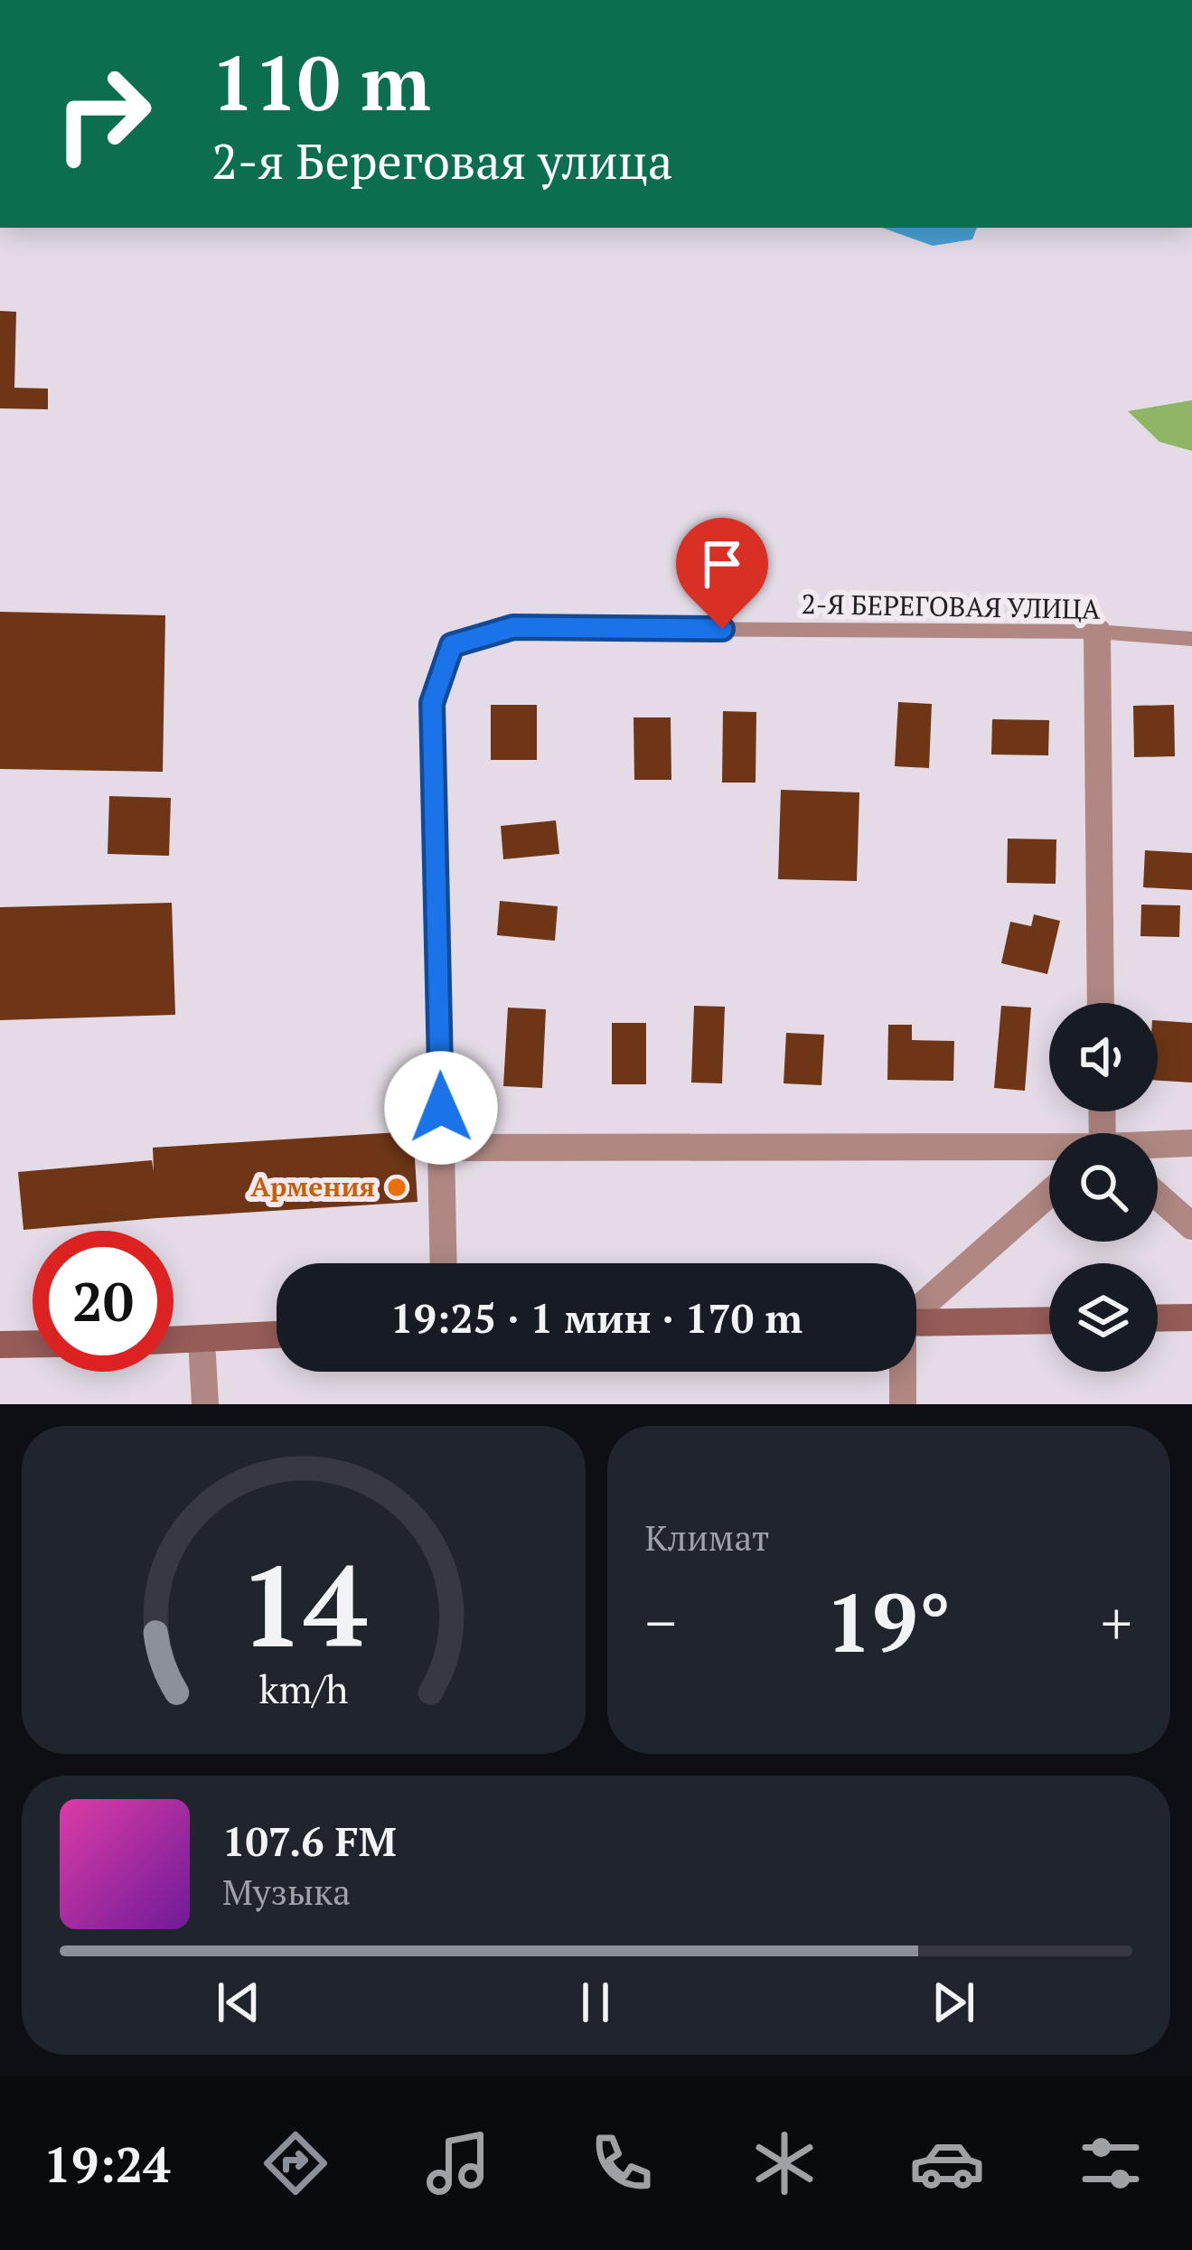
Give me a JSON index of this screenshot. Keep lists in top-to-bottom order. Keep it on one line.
{"streets":{"lane":["2-Я БЕРЕГОВАЯ УЛИЦА"]},"places":["Армения"],"page":{"turn":["110 m","2-я Береговая улица"],"limit":"20","trip":"19:25 · 1 мин · 170 m","tile":"Климат","heat":["−","19°","+"],"song":["107.6 FM","Музыка"],"tabs":"19:24","gauge":["14","km/h"]}}
